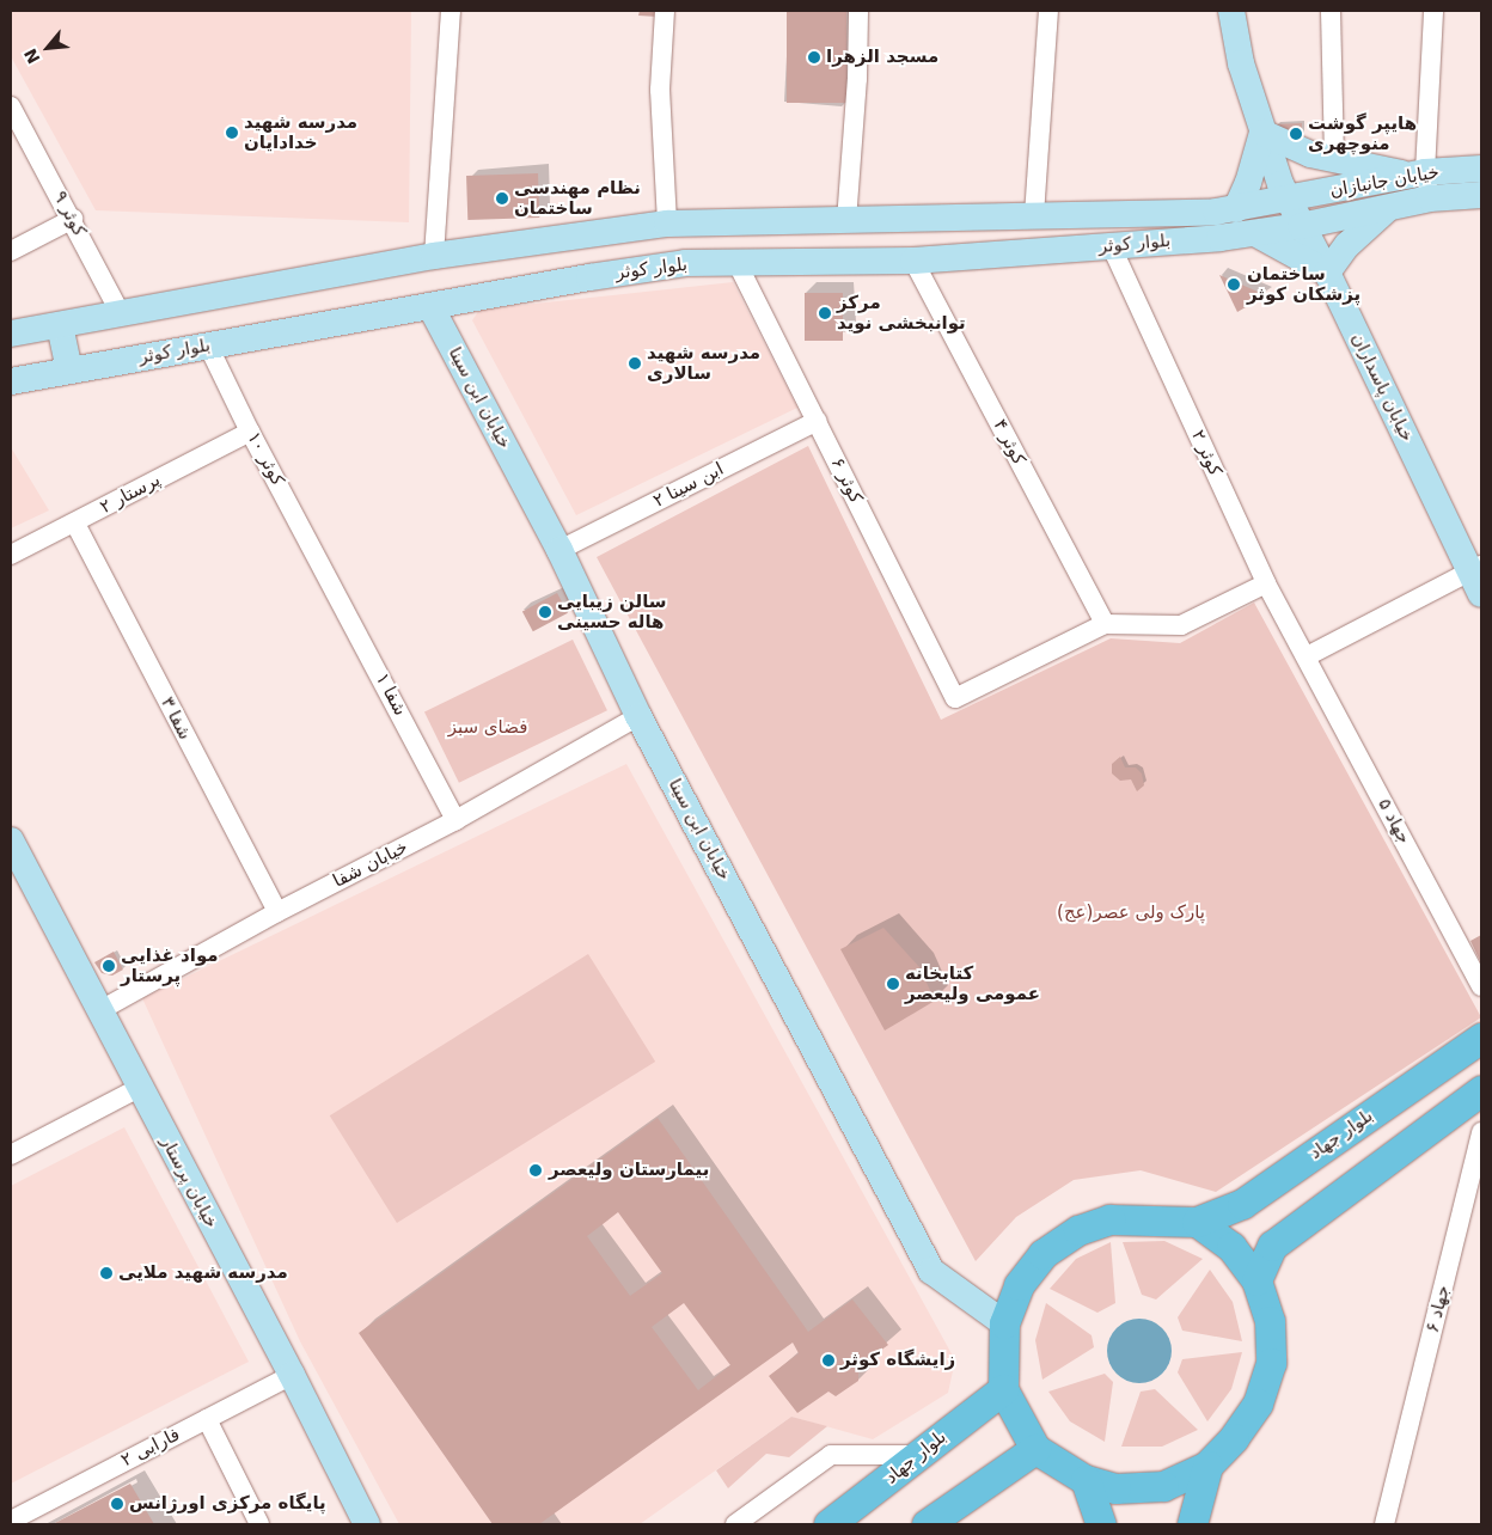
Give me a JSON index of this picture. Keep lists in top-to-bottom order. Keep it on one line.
{"streets":{"main road":["بلوار جهاد"],"street":["خیابان جانبازان","کوثر ۹","بلوار کوثر","خیابان پاسداران","خیابان ابن سینا","کوثر ۴","کوثر ۲","کوثر ۱۰","کوثر ۶","ابن سینا ۲","پرستار ۲","شفا ۱","شفا ۳","جهاد ۵","خیابان شفا","خیابان پرستار","جهاد ۶","فارابی ۲"]},"crossings":[["خیابان جانبازان","بلوار کوثر"],["خیابان جانبازان","خیابان پاسداران"],["کوثر ۹","بلوار کوثر"],["بلوار کوثر","خیابان پاسداران"],["بلوار کوثر","خیابان ابن سینا"],["بلوار کوثر","کوثر ۴"],["بلوار کوثر","کوثر ۲"],["بلوار کوثر","کوثر ۱۰"],["بلوار کوثر","کوثر ۶"],["خیابان ابن سینا","ابن سینا ۲"],["خیابان ابن سینا","خیابان شفا"],["کوثر ۴","کوثر ۶"],["کوثر ۲","جهاد ۵"],["کوثر ۱۰","پرستار ۲"],["کوثر ۱۰","شفا ۱"],["کوثر ۶","ابن سینا ۲"],["پرستار ۲","شفا ۳"],["شفا ۱","خیابان شفا"],["شفا ۳","خیابان شفا"],["خیابان شفا","خیابان پرستار"],["خیابان پرستار","فارابی ۲"]],"parks":["فضای سبز","پارک ولی عصر(عج)"],"places":["مسجد الزهرا","مدرسه شهید خدادایان","هایپر گوشت منوچهری","نظام مهندسی ساختمان","ساختمان پزشکان کوثر","مرکز توانبخشی نوید","مدرسه شهید سالاری","سالن زیبایی هاله حسینی","مواد غذایی پرستار","کتابخانه عمومی ولیعصر","بیمارستان ولیعصر","مدرسه شهید ملایی","زایشگاه کوثر","پایگاه مرکزی اورژانس"],"north":"bottom left"}
